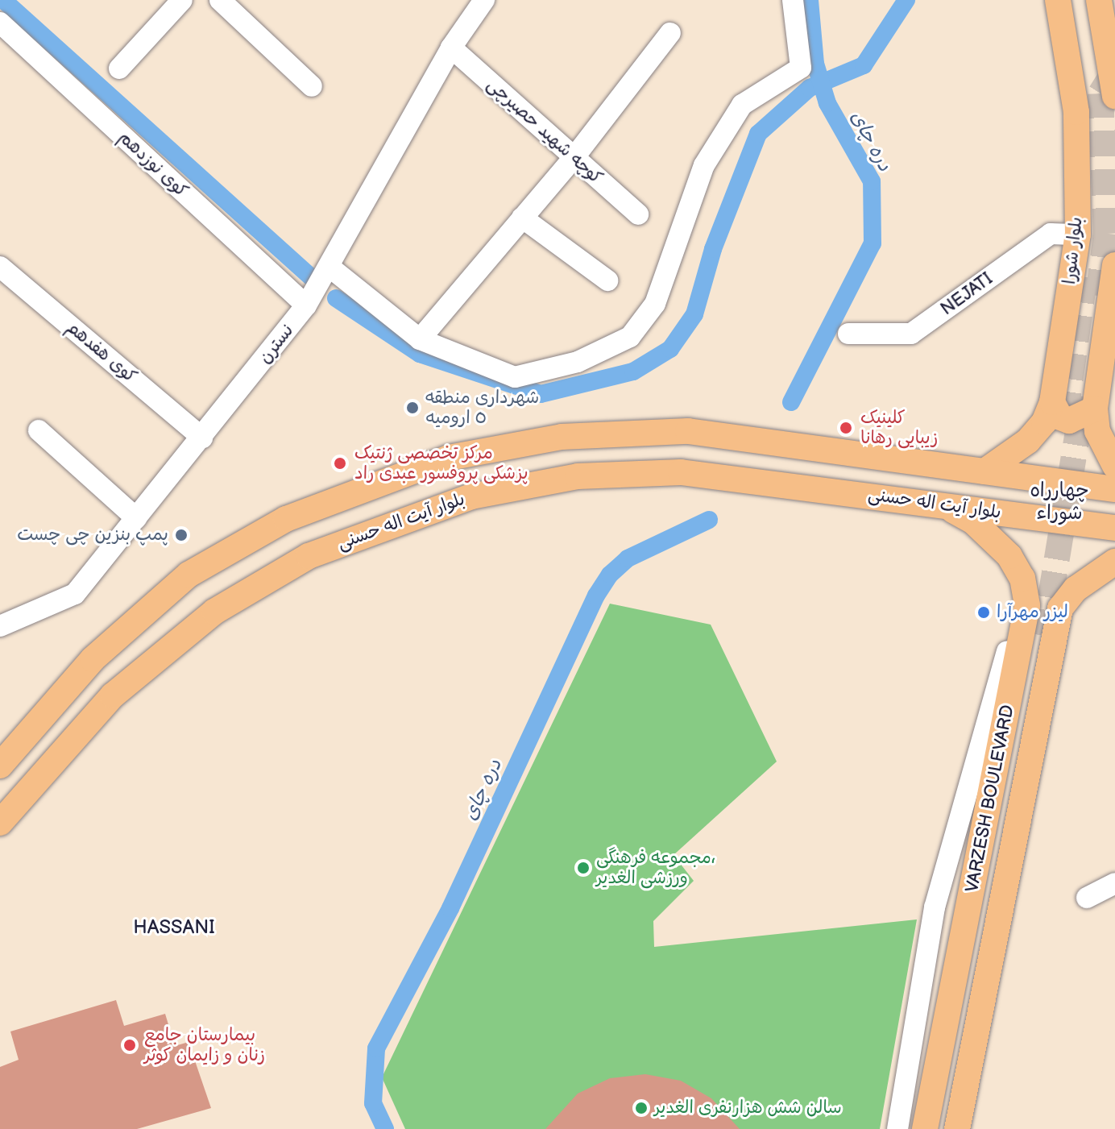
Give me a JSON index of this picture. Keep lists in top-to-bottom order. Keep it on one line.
{"streets":{"main road":["بلوار شورا","بلوار آیت اله حسنی","VARZESH BOULEVARD"],"street":["کوچه شهید حصیرچی","کوی نوزدهم","NEJATI","نسترن","کوی هفدهم"]},"crossings":[["کوچه شهید حصیرچی","نسترن"],["کوی نوزدهم","نسترن"],["بلوار شورا","NEJATI"],["نسترن","کوی هفدهم"],["بلوار آیت اله حسنی","VARZESH BOULEVARD"]],"districts":["چهارراه شوراء","HASSANI"],"water":["دره چای"],"places":["شهردارى منطقه ٥ ارومیه","کلینیک زیبایی رهانا","مرکز تخصصی ژنتیک پزشکی پروفسور عبدی راد","پمپ بنزین چى چست","لیزر مهرآرا","مجموعه فرهنگی، ورزشی الغدیر","بیمارستان جامع زنان و زایمان کوثر","سالن شش هزارنفری الغدیر"]}
